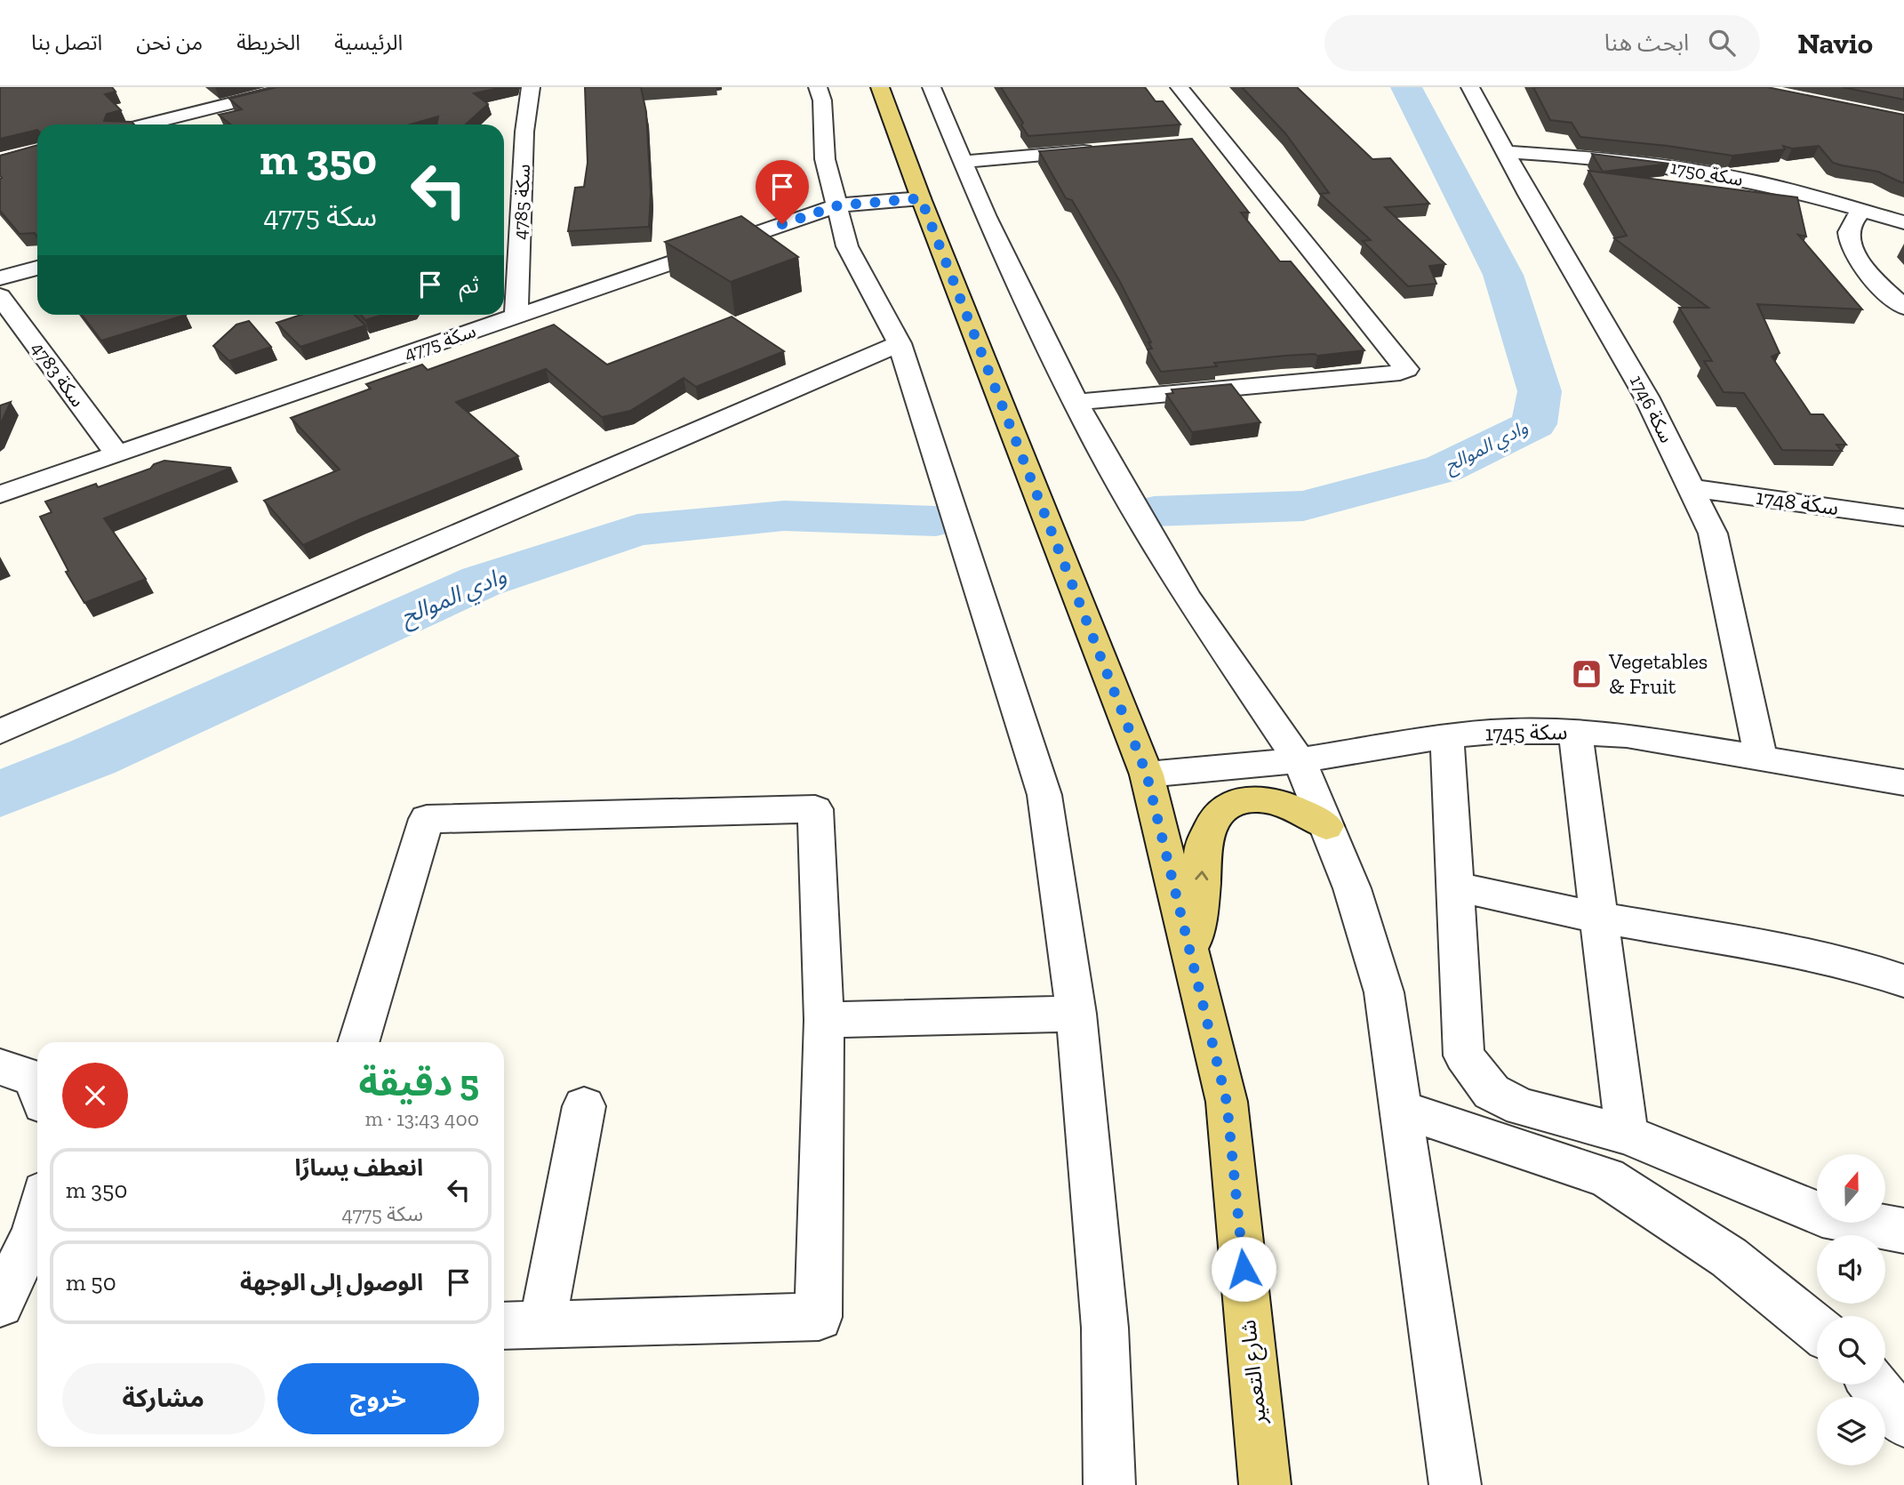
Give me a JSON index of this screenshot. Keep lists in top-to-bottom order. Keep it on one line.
{"streets":{"main road":["شارع التعمير"],"street":["سكة 1750","سكة 4785","سكة 4775","سكة 4783","سكة 1746","سكة 1748","سكة 1745"]},"crossings":[["سكة 1750","سكة 1746"],["سكة 4785","سكة 4775"],["سكة 4775","سكة 4783"],["سكة 4775","شارع التعمير"],["سكة 1746","سكة 1748"],["سكة 1746","سكة 1745"],["سكة 1745","شارع التعمير"]],"water":["وادي الموالح"],"places":{"shop":["Vegetables & Fruit"]},"north":"top","page":{"header":"Navio","search":"ابحث هنا","nav":["الرئيسية","الخريطة","من نحن","اتصل بنا"],"turn":["350 m","سكة 4775"],"then":"ثم","heading":["5 دقيقة","400 m · 13:43"],"list":[{"name":"انعطف يسارًا","note":"سكة 4775","value":"350 m"},{"name":"الوصول إلى الوجهة","value":"50 m"}],"buttons":["خروج","مشاركة"]}}
